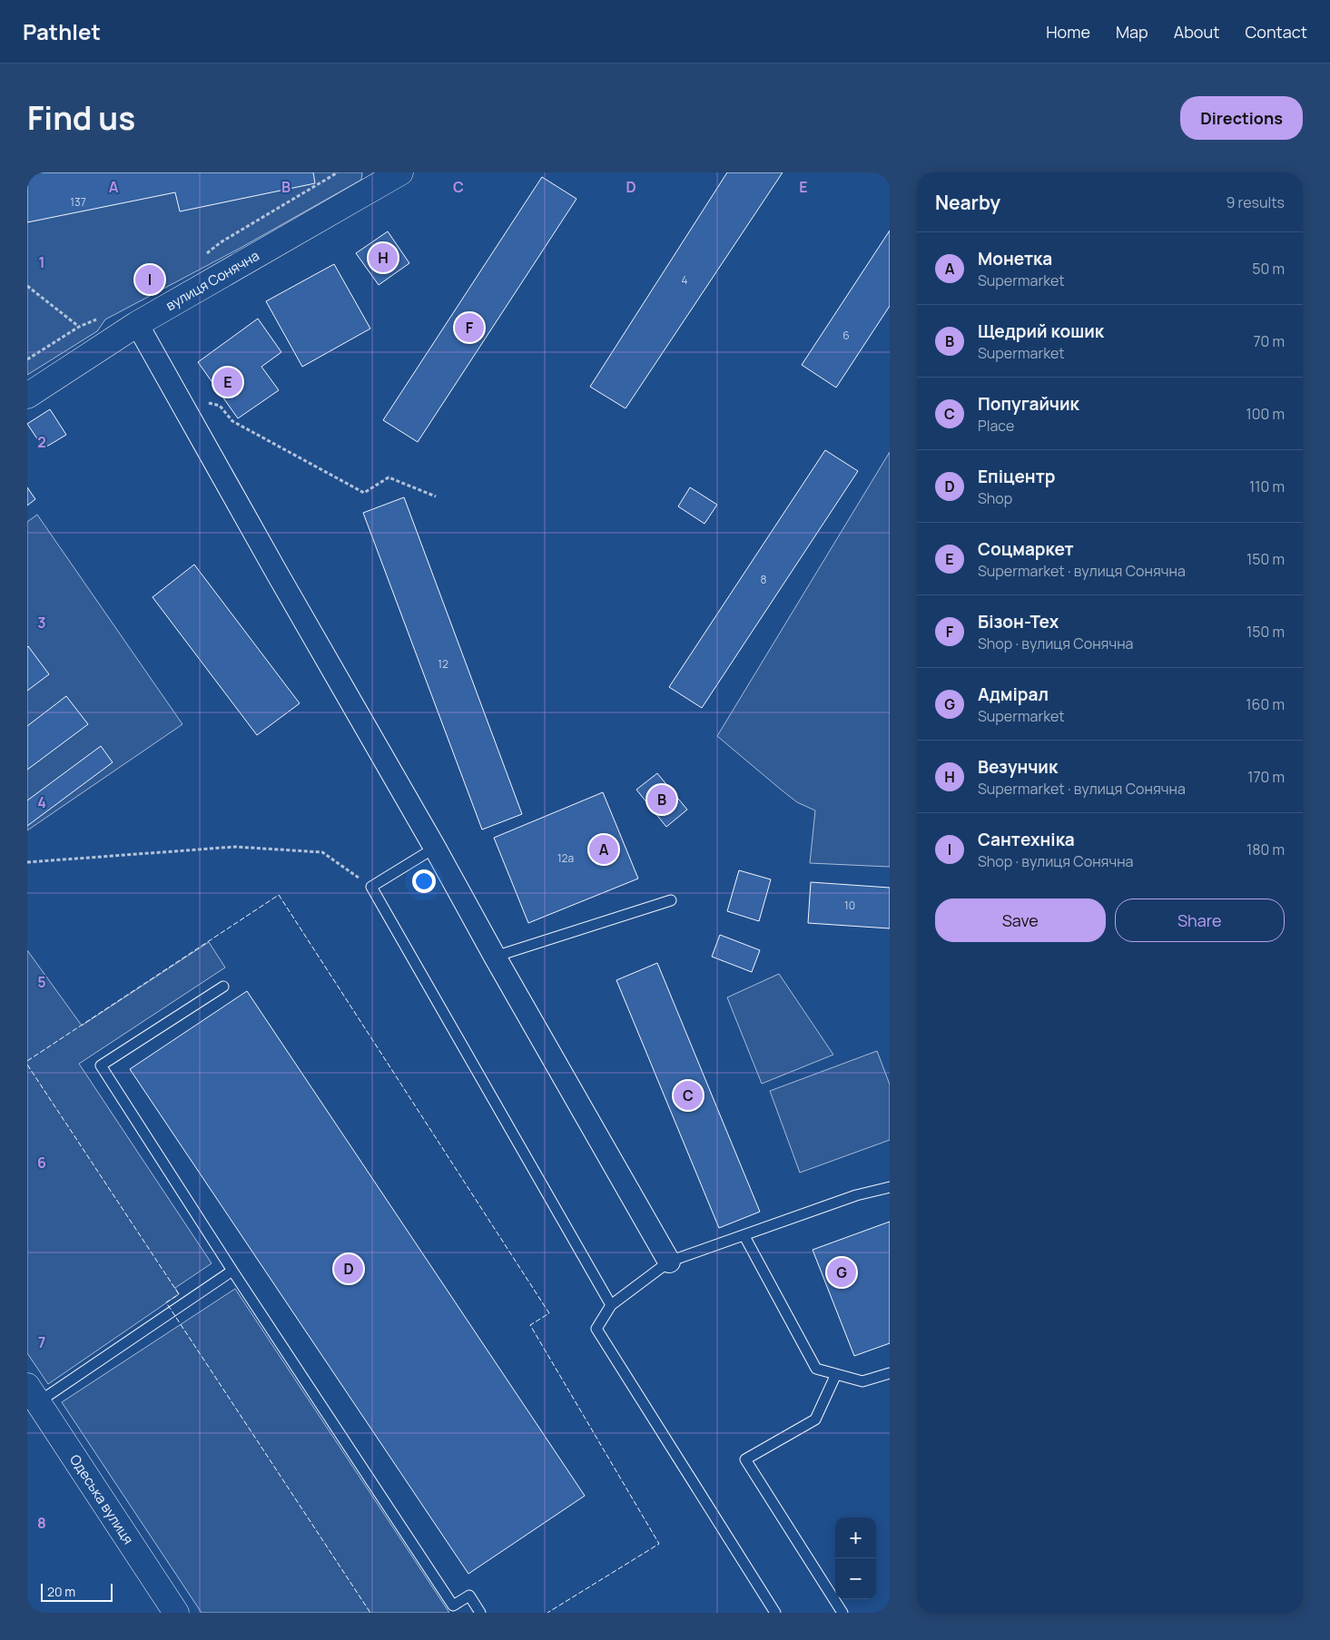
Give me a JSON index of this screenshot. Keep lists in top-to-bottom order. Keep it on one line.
{"streets":{"street":["вулиця Сонячна","Одеська вулиця"]},"house_numbers":["137","4","6","8","12","12а","10"],"scale_bar":"20 m","page":{"header":"Pathlet","nav":["Home","Map","About","Contact"],"title":"Find us","buttons":["Directions",["Save","Share"]],"heading":["Nearby","9 results"],"list":[{"mark":"A","name":"Монетка","note":"Supermarket","value":"50 m"},{"mark":"B","name":"Щедрий кошик","note":"Supermarket","value":"70 m"},{"mark":"C","name":"Попугайчик","note":"Place","value":"100 m"},{"mark":"D","name":"Епіцентр","note":"Shop","value":"110 m"},{"mark":"E","name":"Соцмаркет","note":"Supermarket · вулиця Сонячна","value":"150 m"},{"mark":"F","name":"Бізон-Тех","note":"Shop · вулиця Сонячна","value":"150 m"},{"mark":"G","name":"Адмірал","note":"Supermarket","value":"160 m"},{"mark":"H","name":"Везунчик","note":"Supermarket · вулиця Сонячна","value":"170 m"},{"mark":"I","name":"Сантехніка","note":"Shop · вулиця Сонячна","value":"180 m"}],"pins":["H","I","F","E","B","A","C","D","G"],"map_buttons":["+","−"],"scale":"20 m"},"grid":{"columns":["A","B","C","D","E"],"rows":["1","2","3","4","5","6","7","8"]}}
